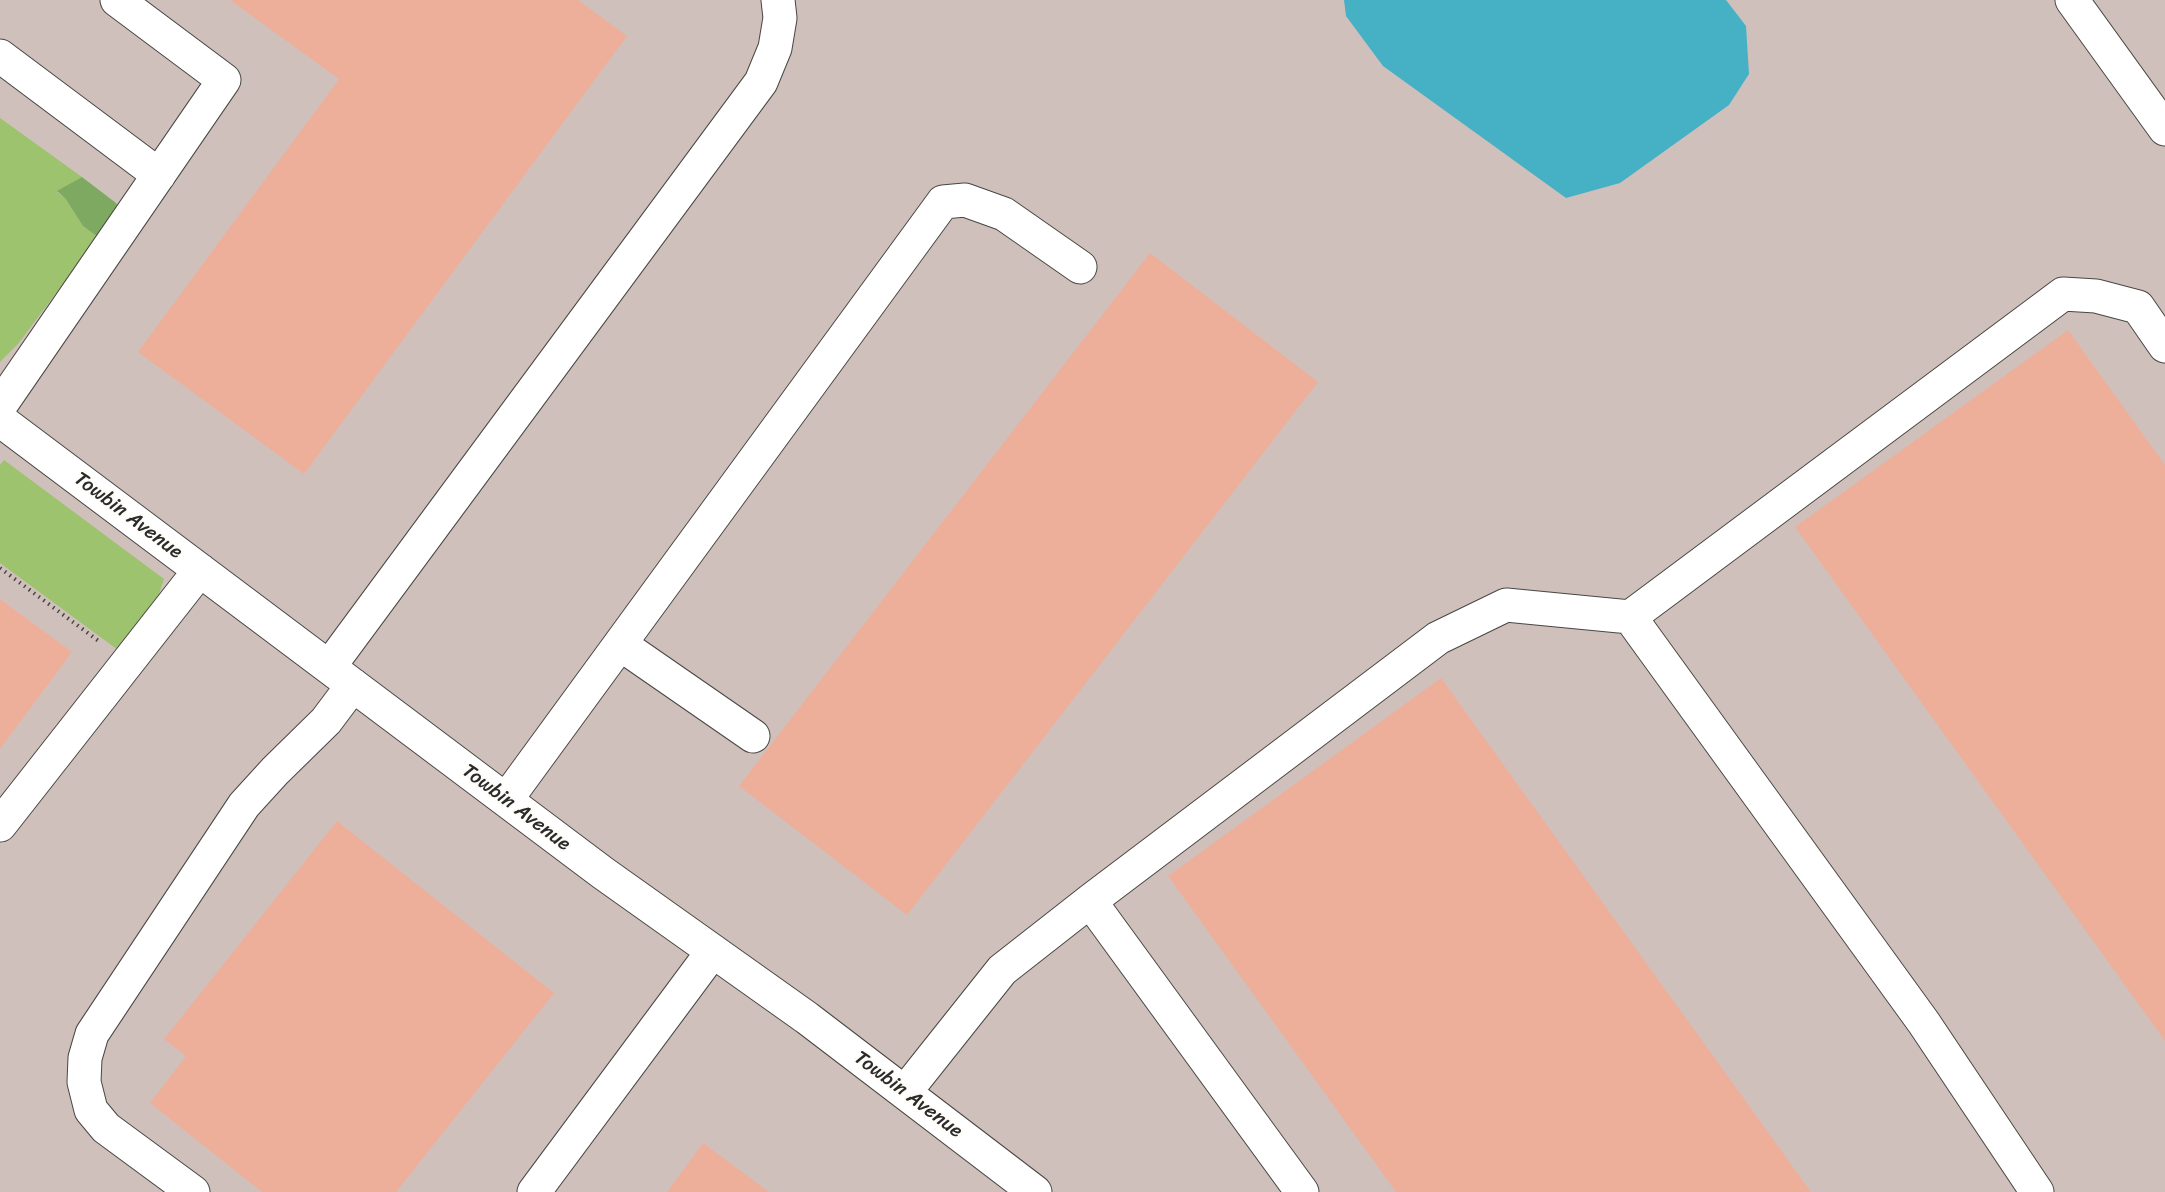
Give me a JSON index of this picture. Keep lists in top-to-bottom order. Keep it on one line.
{"streets":{"street":["Towbin Avenue"]}}
